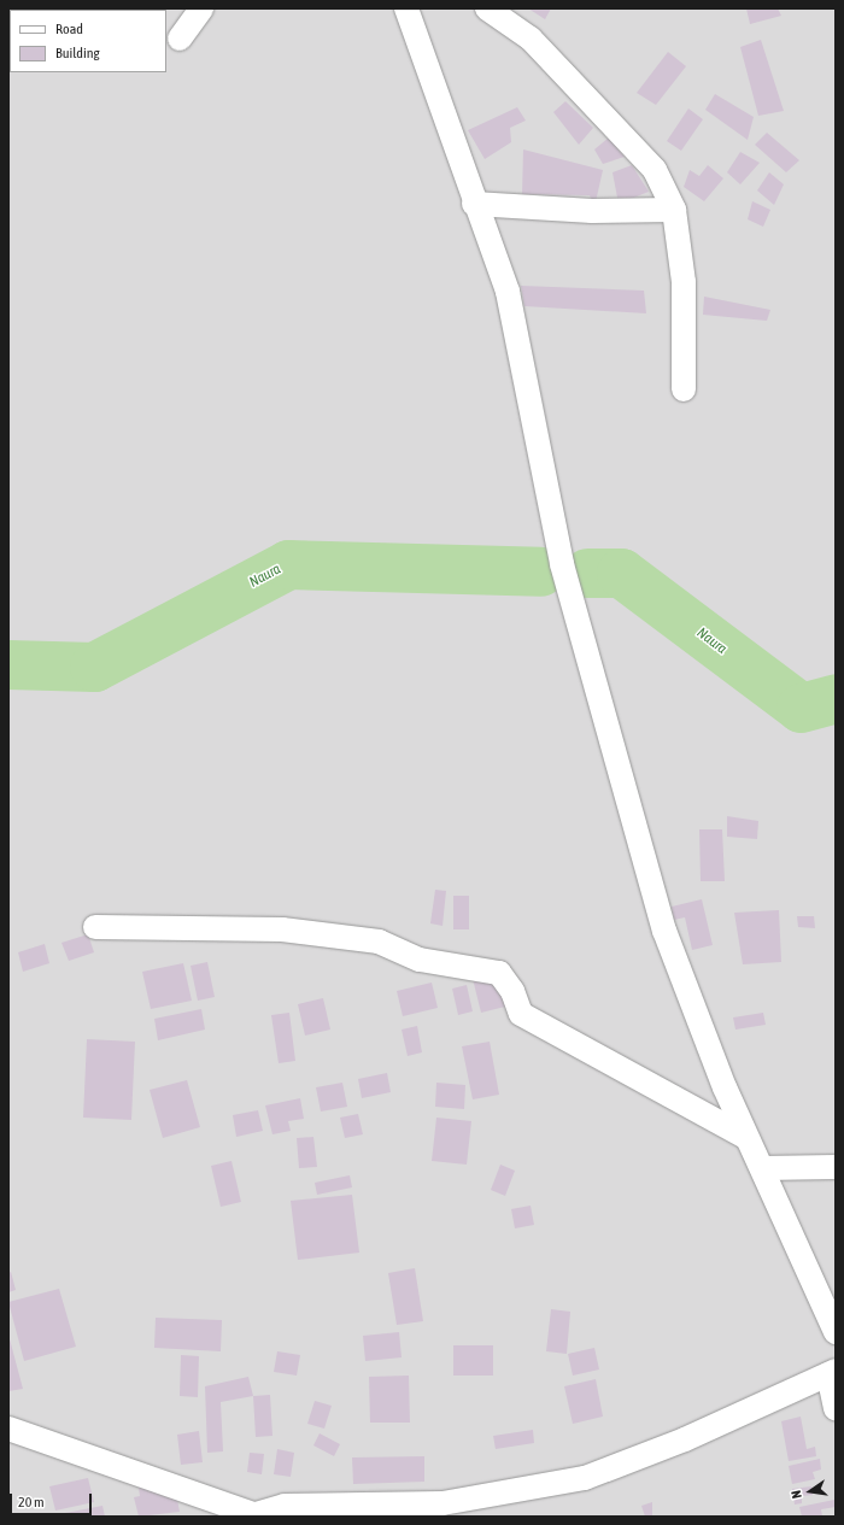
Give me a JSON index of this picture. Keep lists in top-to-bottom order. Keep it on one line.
{"water":["Naura"],"legend":["Road","Building"],"scale_bar":"20 m","north":"left"}
